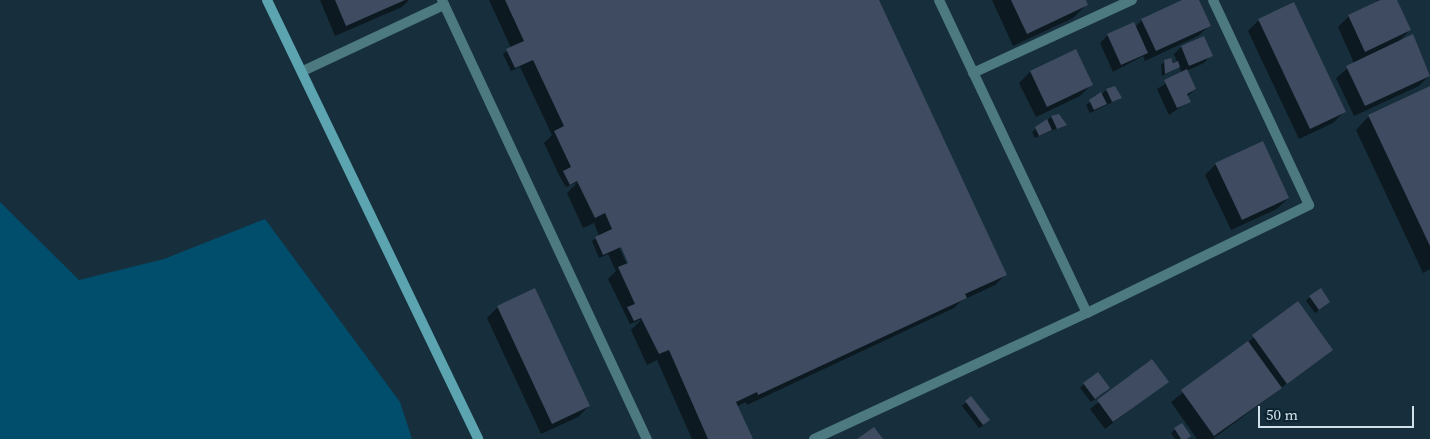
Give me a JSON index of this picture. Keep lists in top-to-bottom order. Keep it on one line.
{"scale_bar":"50 m"}
